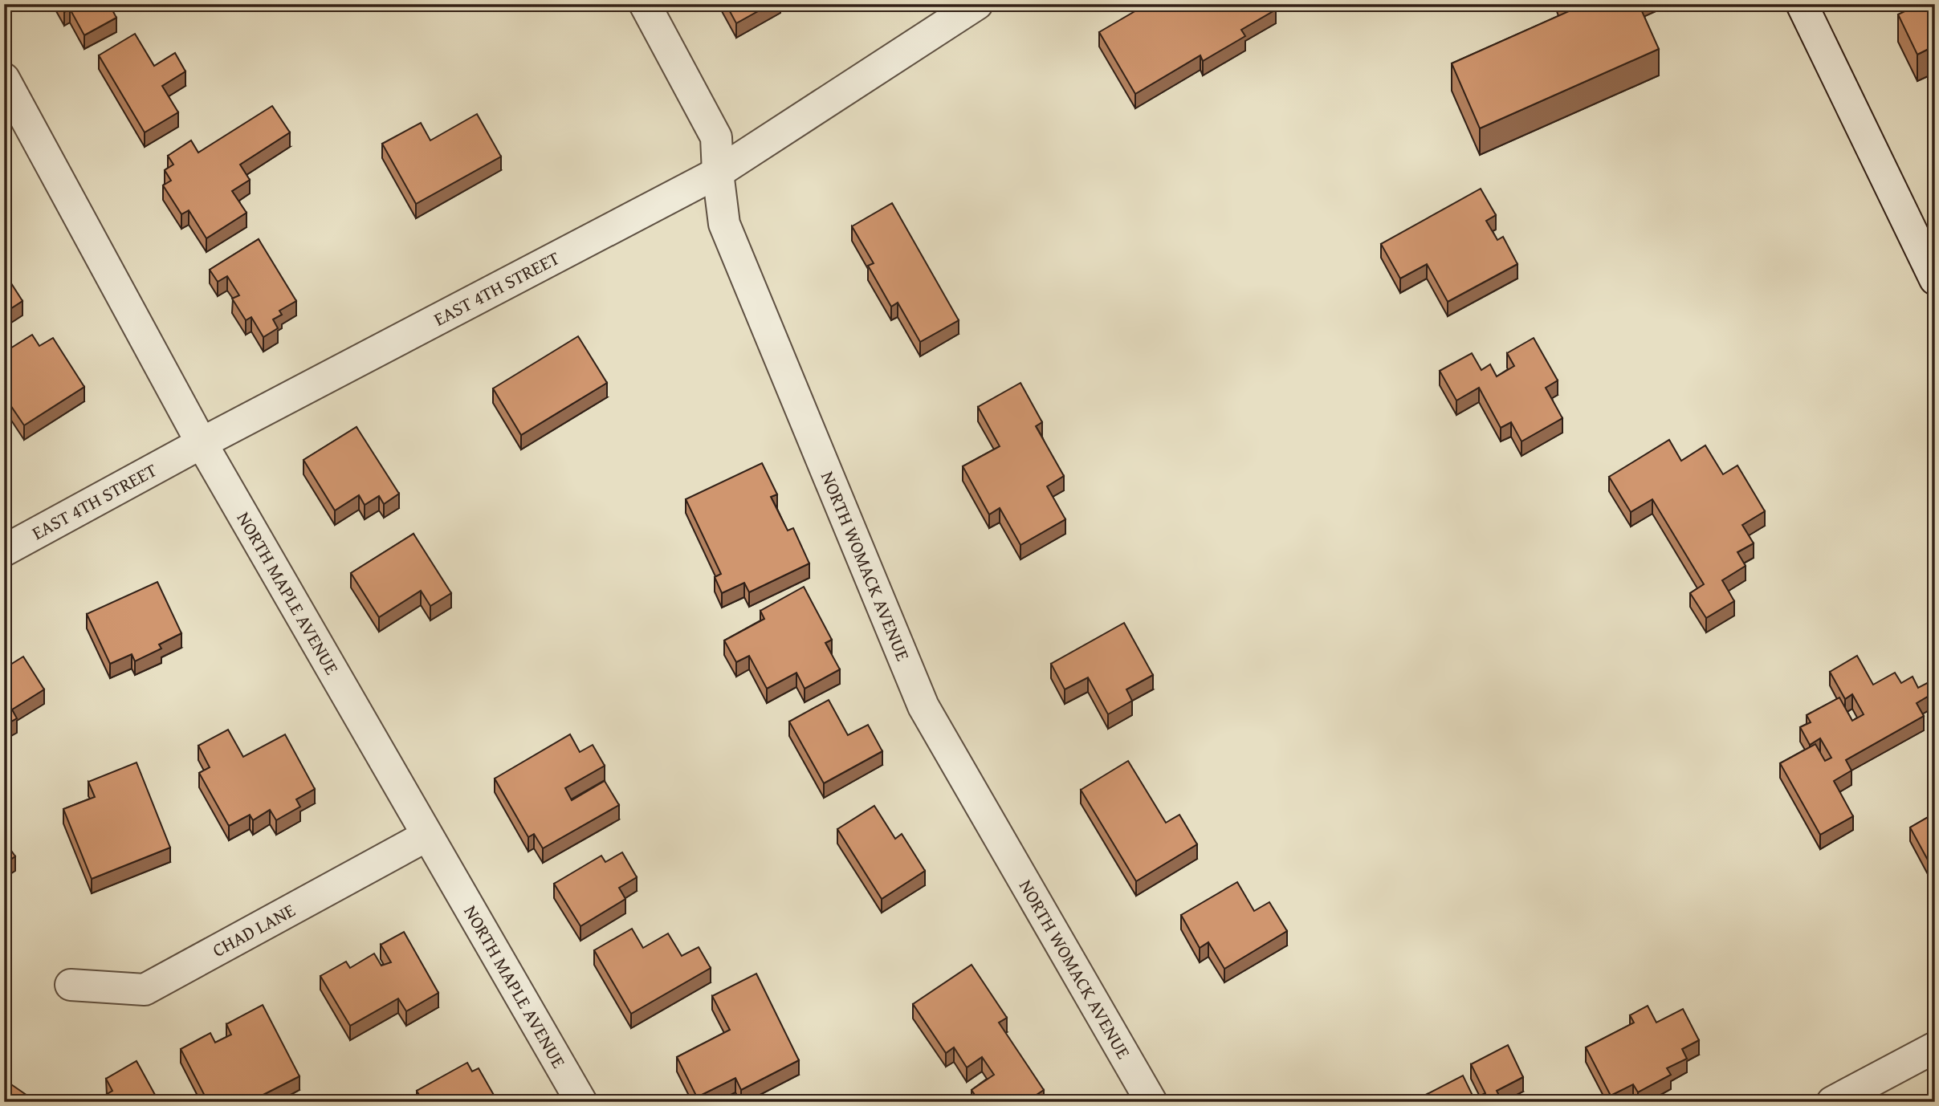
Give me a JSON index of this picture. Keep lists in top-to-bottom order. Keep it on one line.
{"streets":{"street":["EAST 4TH STREET","NORTH WOMACK AVENUE","NORTH MAPLE AVENUE","CHAD LANE"]},"crossings":[["EAST 4TH STREET","NORTH WOMACK AVENUE"],["EAST 4TH STREET","NORTH MAPLE AVENUE"],["NORTH MAPLE AVENUE","CHAD LANE"]]}
